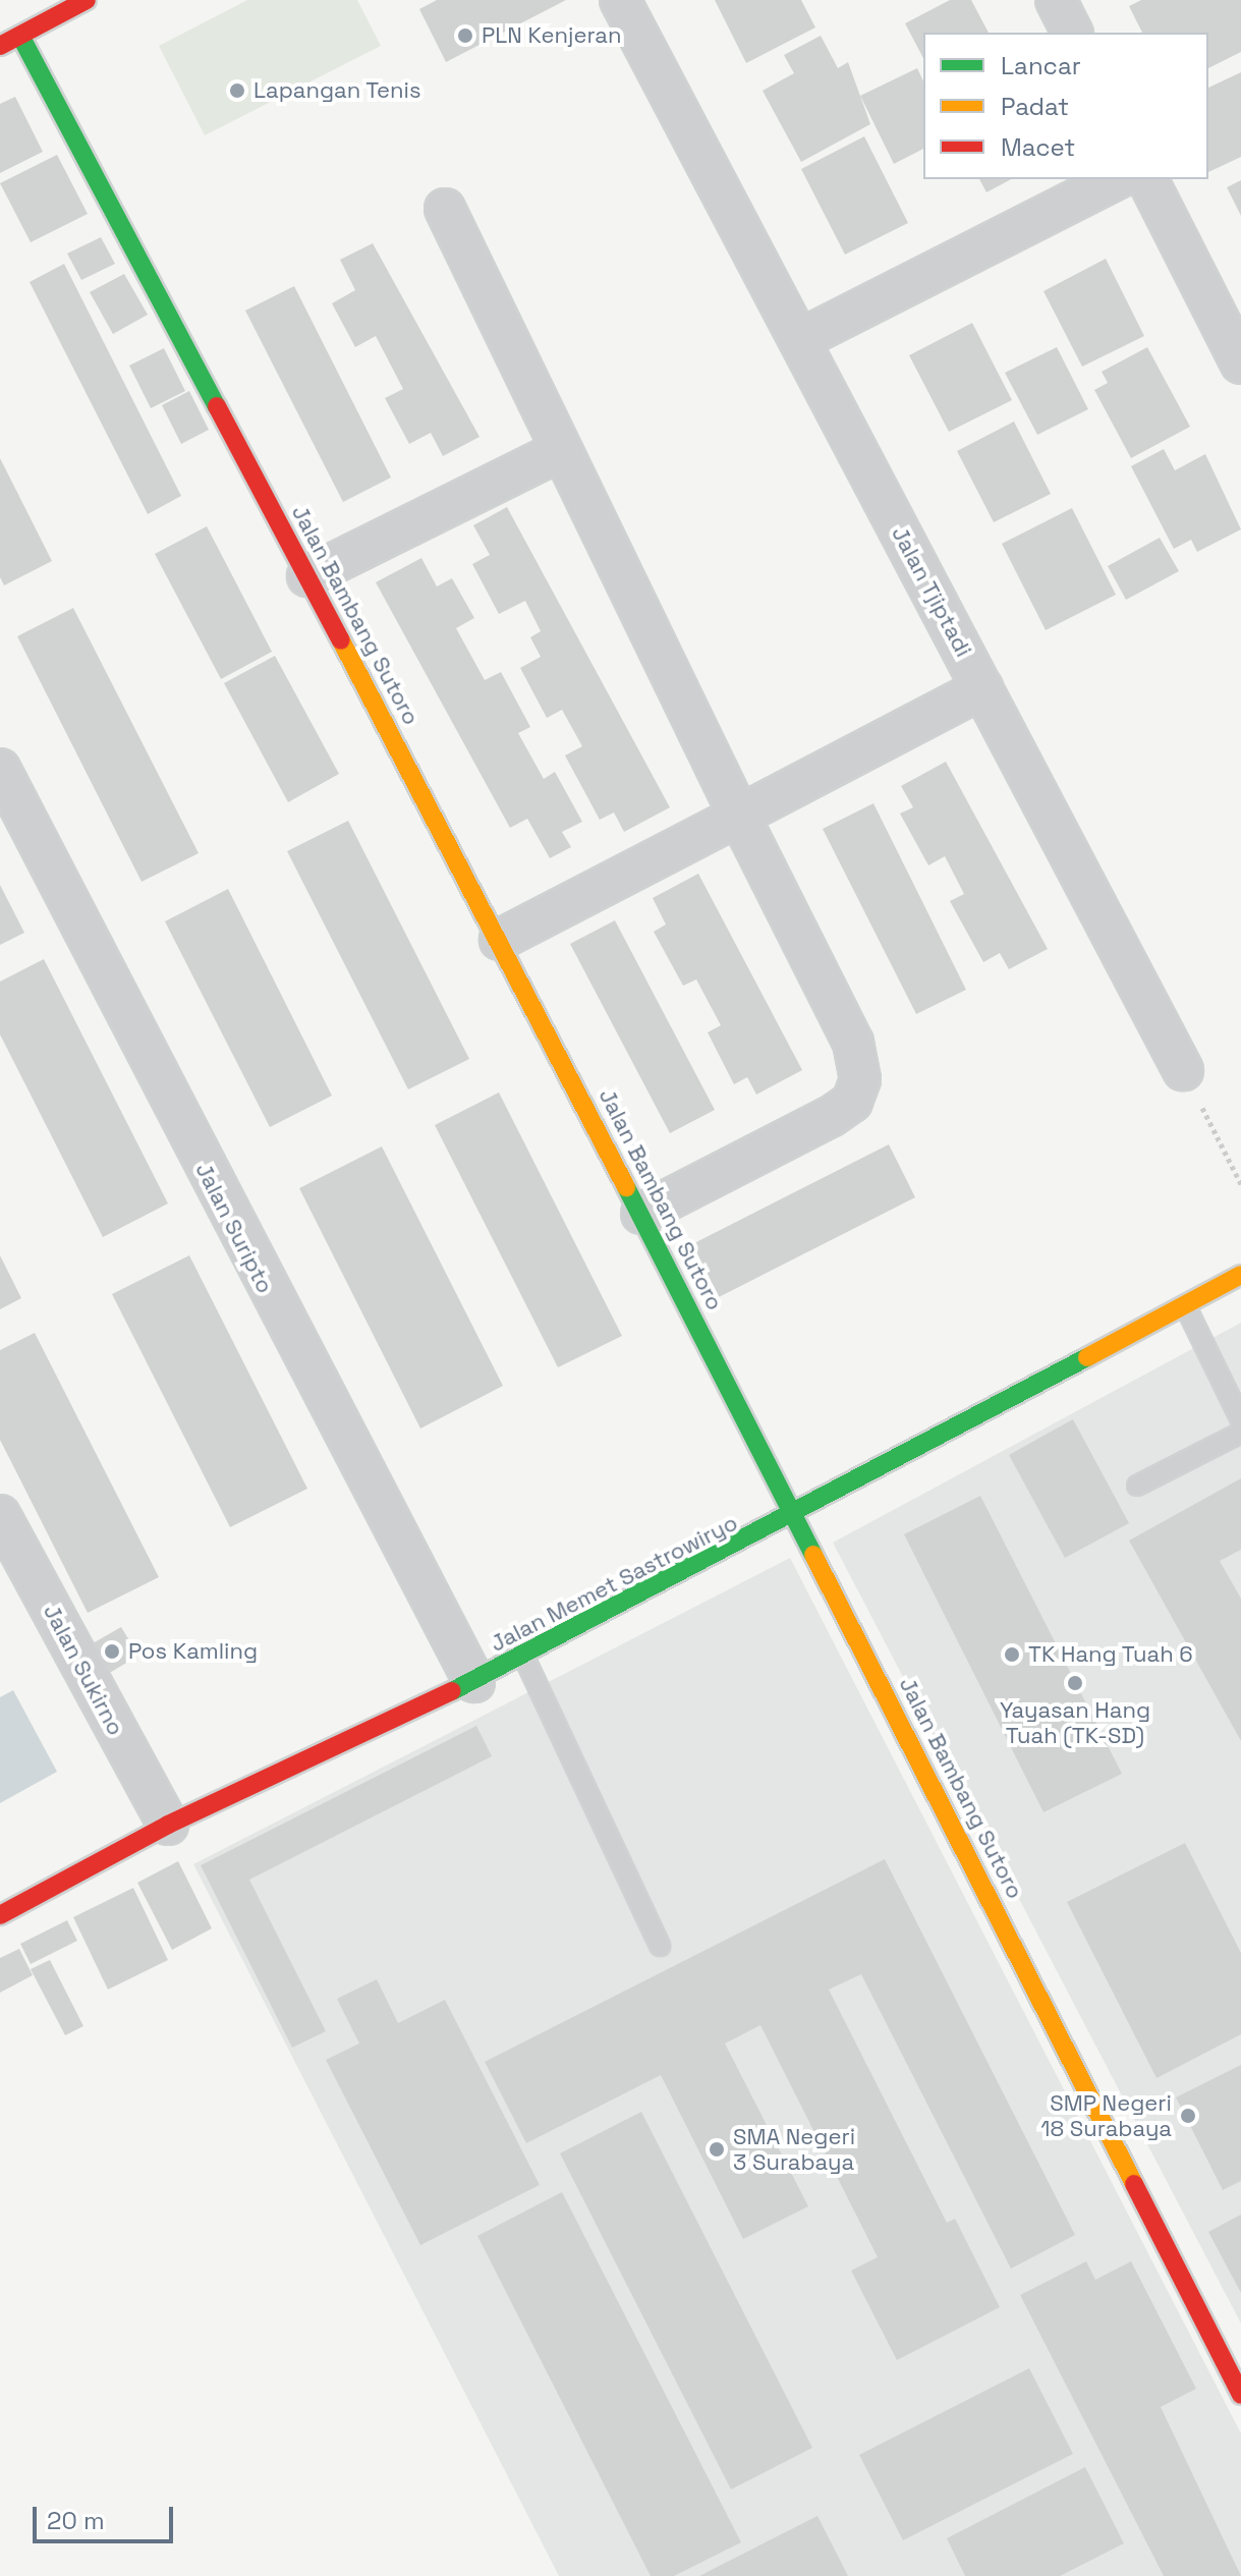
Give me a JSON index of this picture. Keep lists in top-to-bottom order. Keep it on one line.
{"streets":{"street":["Jalan Tjiptadi","Jalan Bambang Sutoro","Jalan Suripto","Jalan Memet Sastrowiryo","Jalan Sukirno"]},"crossings":[["Jalan Bambang Sutoro","Jalan Memet Sastrowiryo"],["Jalan Suripto","Jalan Memet Sastrowiryo"],["Jalan Memet Sastrowiryo","Jalan Sukirno"]],"places":["PLN Kenjeran","Lapangan Tenis","Pos Kamling","TK Hang Tuah 6","Yayasan Hang Tuah (TK-SD)","SMP Negeri 18 Surabaya","SMA Negeri 3 Surabaya"],"legend":["Lancar","Padat","Macet"],"scale_bar":"20 m"}
